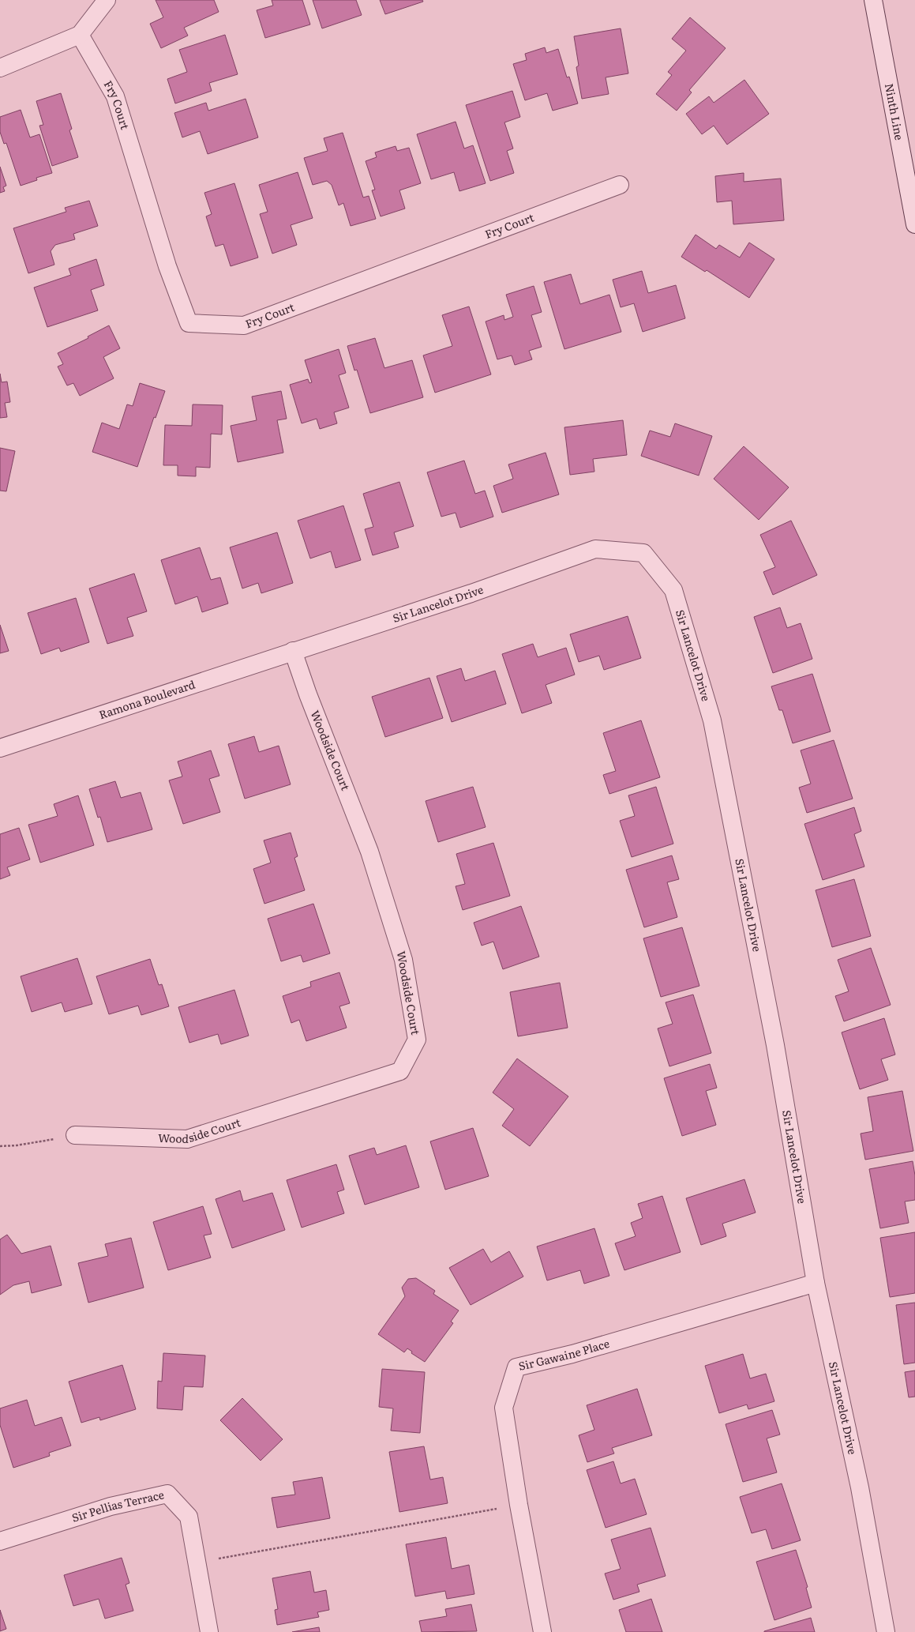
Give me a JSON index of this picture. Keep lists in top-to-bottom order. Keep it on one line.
{"streets":{"street":["Fry Court","Ninth Line","Sir Lancelot Drive","Ramona Boulevard","Woodside Court","Sir Gawaine Place","Sir Pellias Terrace"]},"crossings":[["Sir Lancelot Drive","Ramona Boulevard"],["Sir Lancelot Drive","Woodside Court"],["Sir Lancelot Drive","Sir Gawaine Place"],["Ramona Boulevard","Woodside Court"]]}
